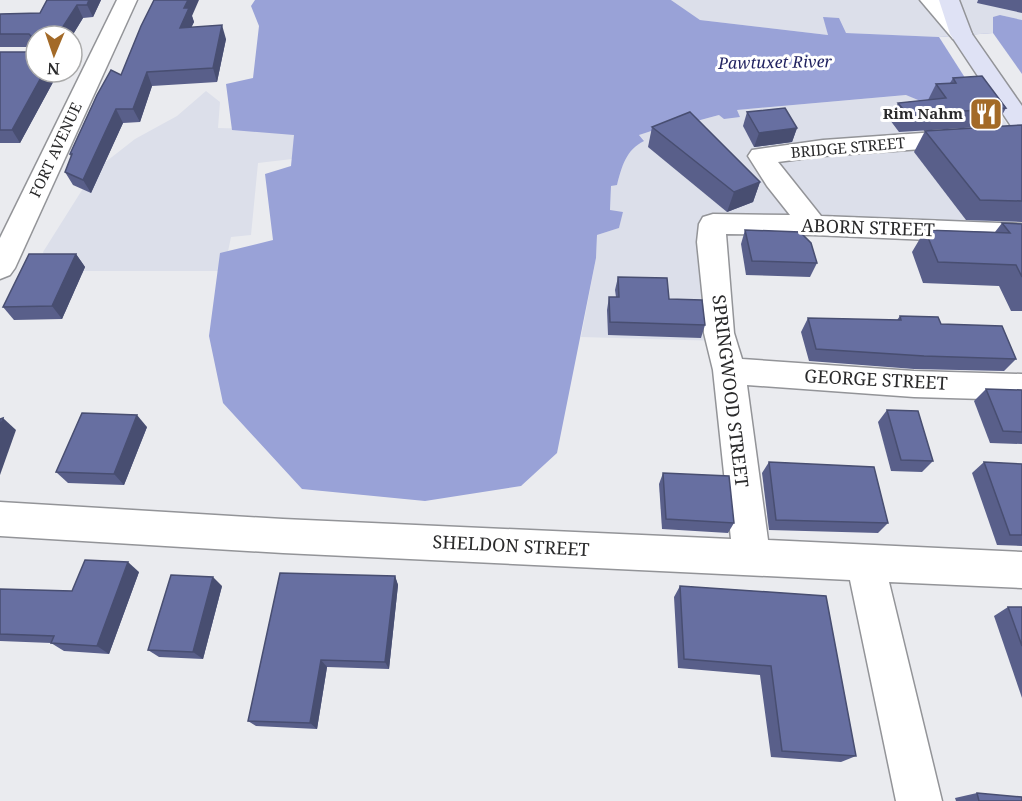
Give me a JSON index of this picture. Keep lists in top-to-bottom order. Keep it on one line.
{"streets":{"street":["BRIDGE STREET","FORT AVENUE","ABORN STREET","GEORGE STREET","SPRINGWOOD STREET","SHELDON STREET"]},"crossings":[["BRIDGE STREET","ABORN STREET"],["ABORN STREET","SPRINGWOOD STREET"],["GEORGE STREET","SPRINGWOOD STREET"],["SPRINGWOOD STREET","SHELDON STREET"]],"water":["Pawtuxet River"],"places":{"restaurant":["Rim Nahm"]},"north":"bottom"}
